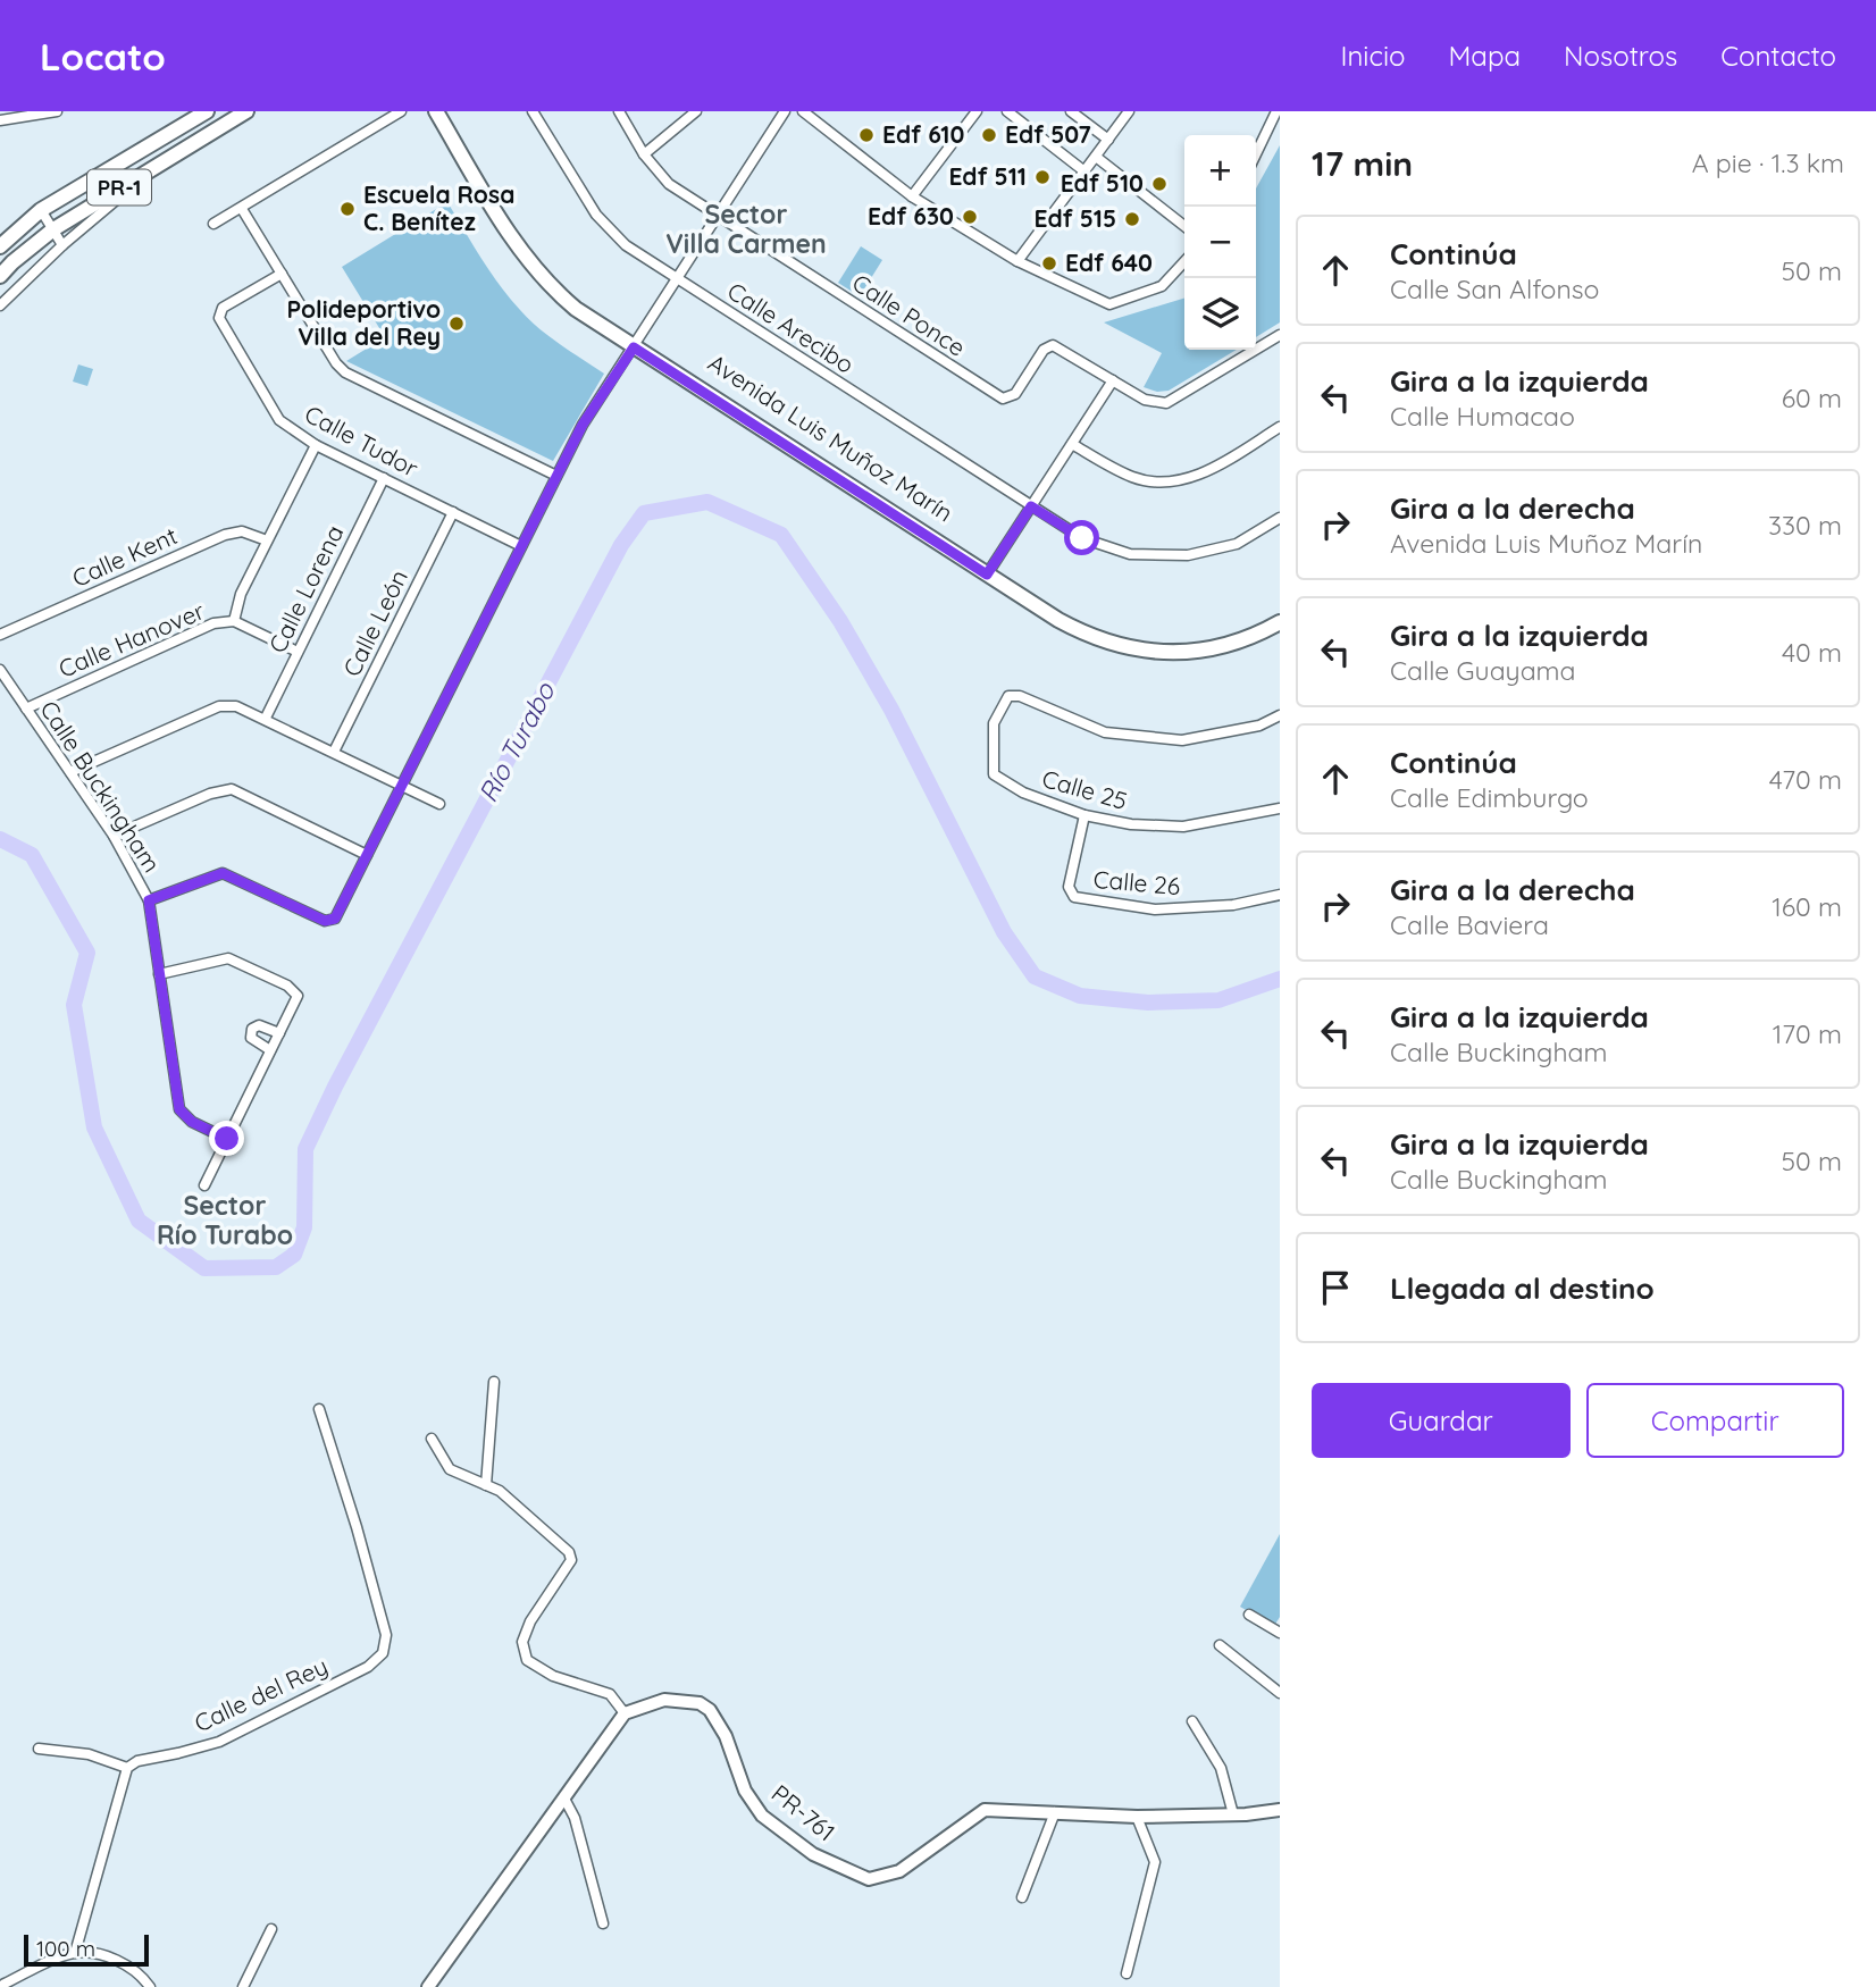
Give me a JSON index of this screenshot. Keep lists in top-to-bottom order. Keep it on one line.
{"streets":{"main road":["PR-1","Avenida Luis Muñoz Marín"],"street":["Calle Ponce","Calle Arecibo","Calle Tudor","Calle Kent","Calle Lorena","Calle León","Calle Hanover","Calle Buckingham","Calle 25","Calle 26","Calle del Rey","PR-761"]},"crossings":[["Calle Tudor","Calle Lorena"],["Calle Tudor","Calle León"],["Calle Lorena","Calle Hanover"],["Calle Hanover","Calle Buckingham"],["Calle 25","Calle 26"]],"districts":["Sector Villa Carmen","Sector Río Turabo"],"water":["Río Turabo"],"places":["Edf 610","Edf 507","Edf 511","Edf 510","Escuela Rosa C. Benítez","Edf 630","Edf 515","Edf 640","Polideportivo Villa del Rey"],"scale_bar":"100 m","page":{"header":"Locato","nav":["Inicio","Mapa","Nosotros","Contacto"],"heading":["17 min","A pie · 1.3 km"],"map_buttons":["+","−"],"list":[["Continúa","Calle San Alfonso","50 m"],["Gira a la izquierda","Calle Humacao","60 m"],["Gira a la derecha","Avenida Luis Muñoz Marín","330 m"],["Gira a la izquierda","Calle Guayama","40 m"],["Continúa","Calle Edimburgo","470 m"],["Gira a la derecha","Calle Baviera","160 m"],["Gira a la izquierda","Calle Buckingham","170 m"],["Gira a la izquierda","Calle Buckingham","50 m"],"Llegada al destino"],"buttons":["Guardar","Compartir"],"scale":"100 m"}}
